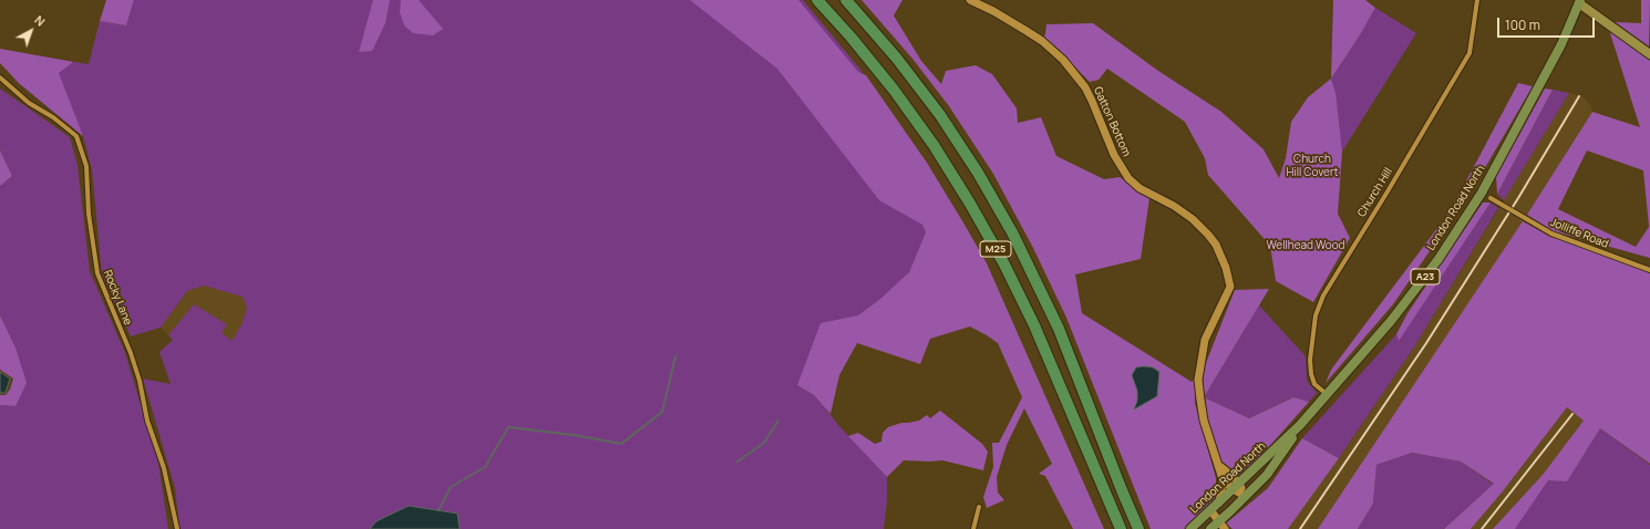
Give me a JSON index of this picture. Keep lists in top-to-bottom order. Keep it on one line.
{"streets":{"highway":["M25"],"main road":["London Road North","A23"],"street":["Gatton Bottom","Church Hill","Jolliffe Road","Rocky Lane"]},"crossings":[["Gatton Bottom","London Road North"],["Church Hill","London Road North"],["London Road North","Jolliffe Road"]],"parks":["Church Hill Covert","Wellhead Wood"],"scale_bar":"100 m","north":"top right"}
